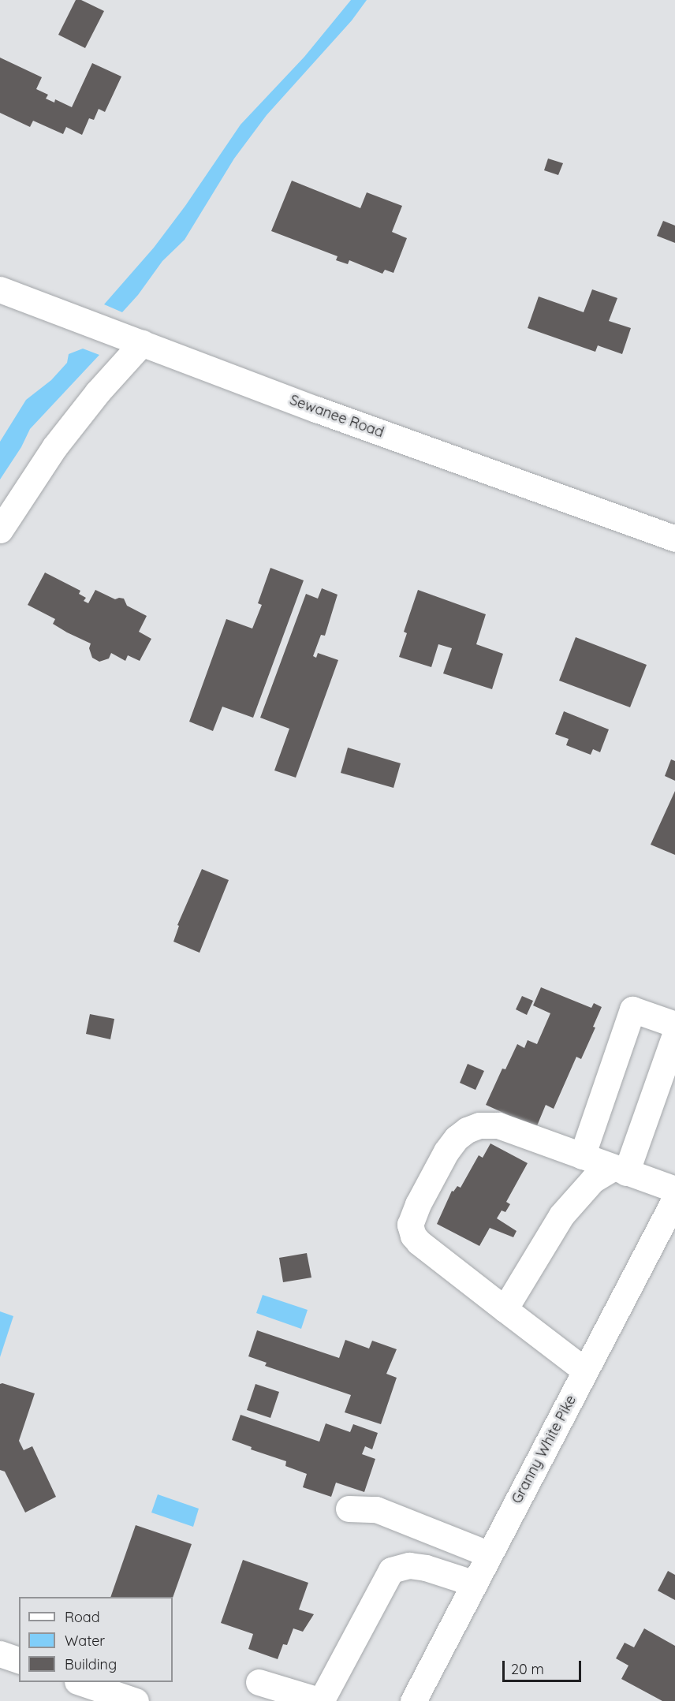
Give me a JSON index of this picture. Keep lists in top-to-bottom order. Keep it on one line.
{"streets":{"street":["Sewanee Road","Granny White Pike"]},"legend":["Road","Water","Building"],"scale_bar":"20 m"}
